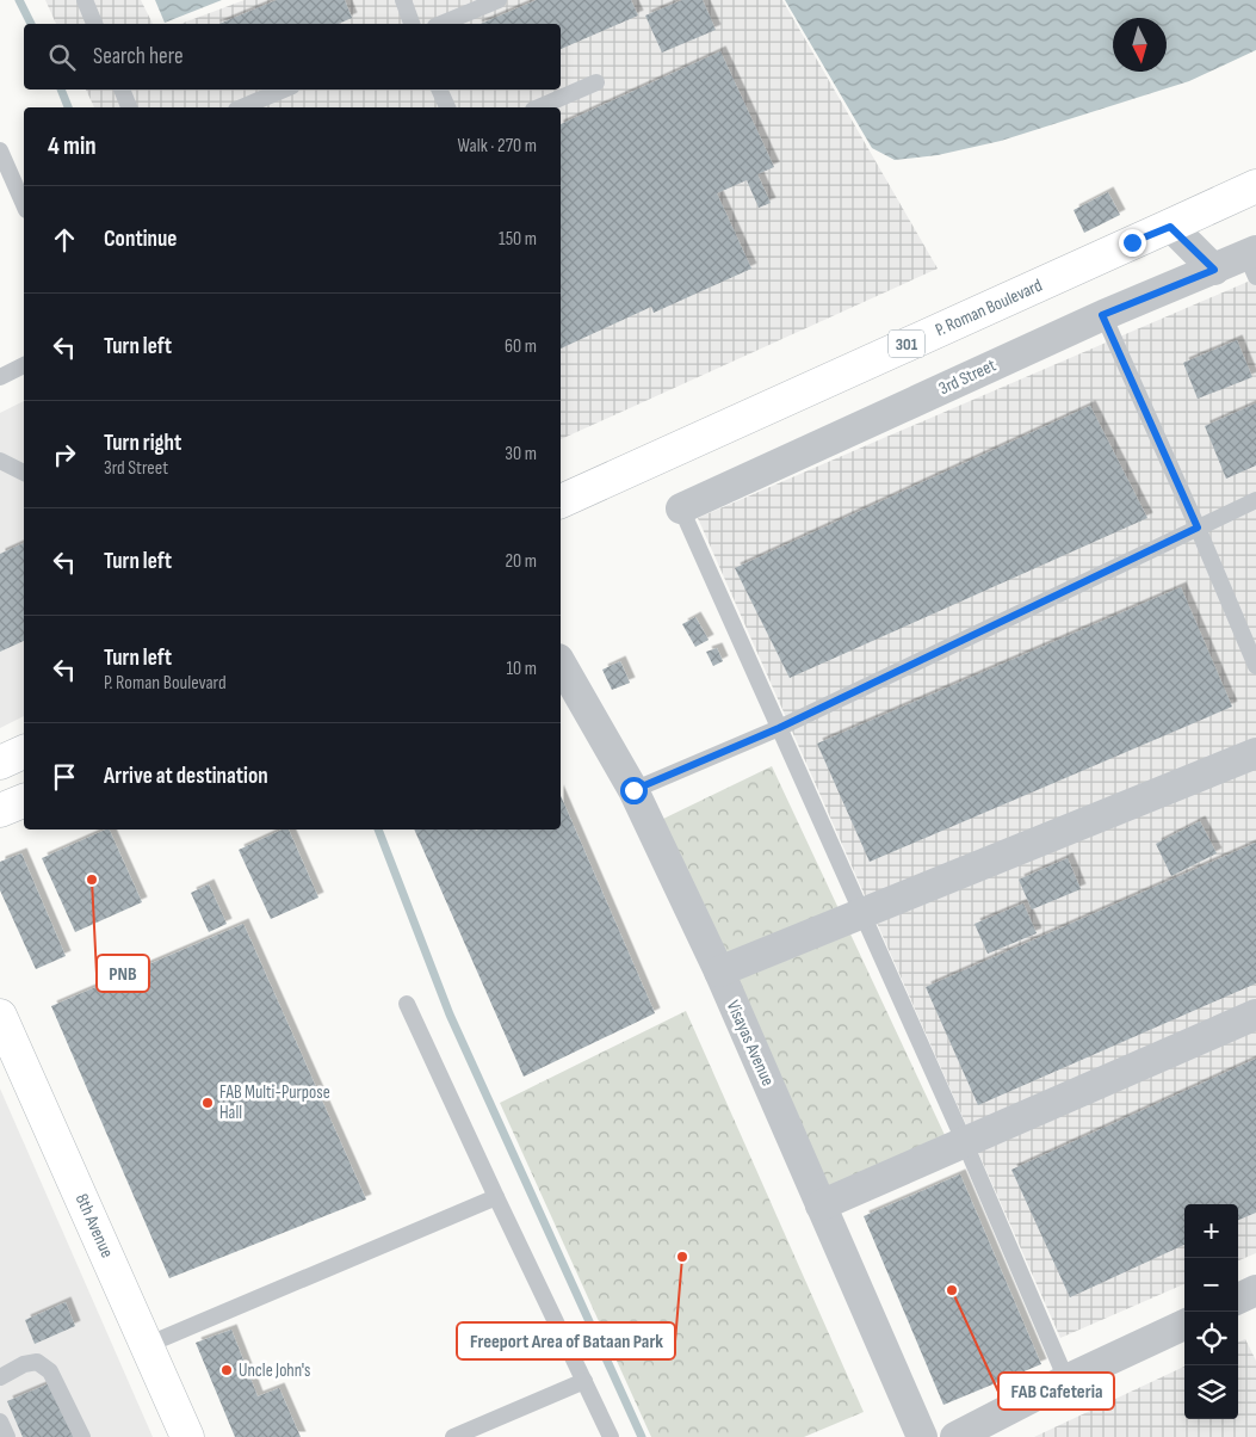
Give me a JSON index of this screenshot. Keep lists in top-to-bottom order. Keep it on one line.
{"streets":{"main road":["P. Roman Boulevard","301","8th Avenue"],"street":["3rd Street","Visayas Avenue"]},"places":["PNB","FAB Multi-Purpose Hall","Freeport Area of Bataan Park","FAB Cafeteria","Uncle John's"],"north":"bottom","page":{"search":"Search here","heading":["4 min","Walk · 270 m"],"list":[["Continue","150 m"],["Turn left","60 m"],["Turn right","3rd Street","30 m"],["Turn left","20 m"],["Turn left","P. Roman Boulevard","10 m"],"Arrive at destination"],"map_buttons":["+","−"]}}
